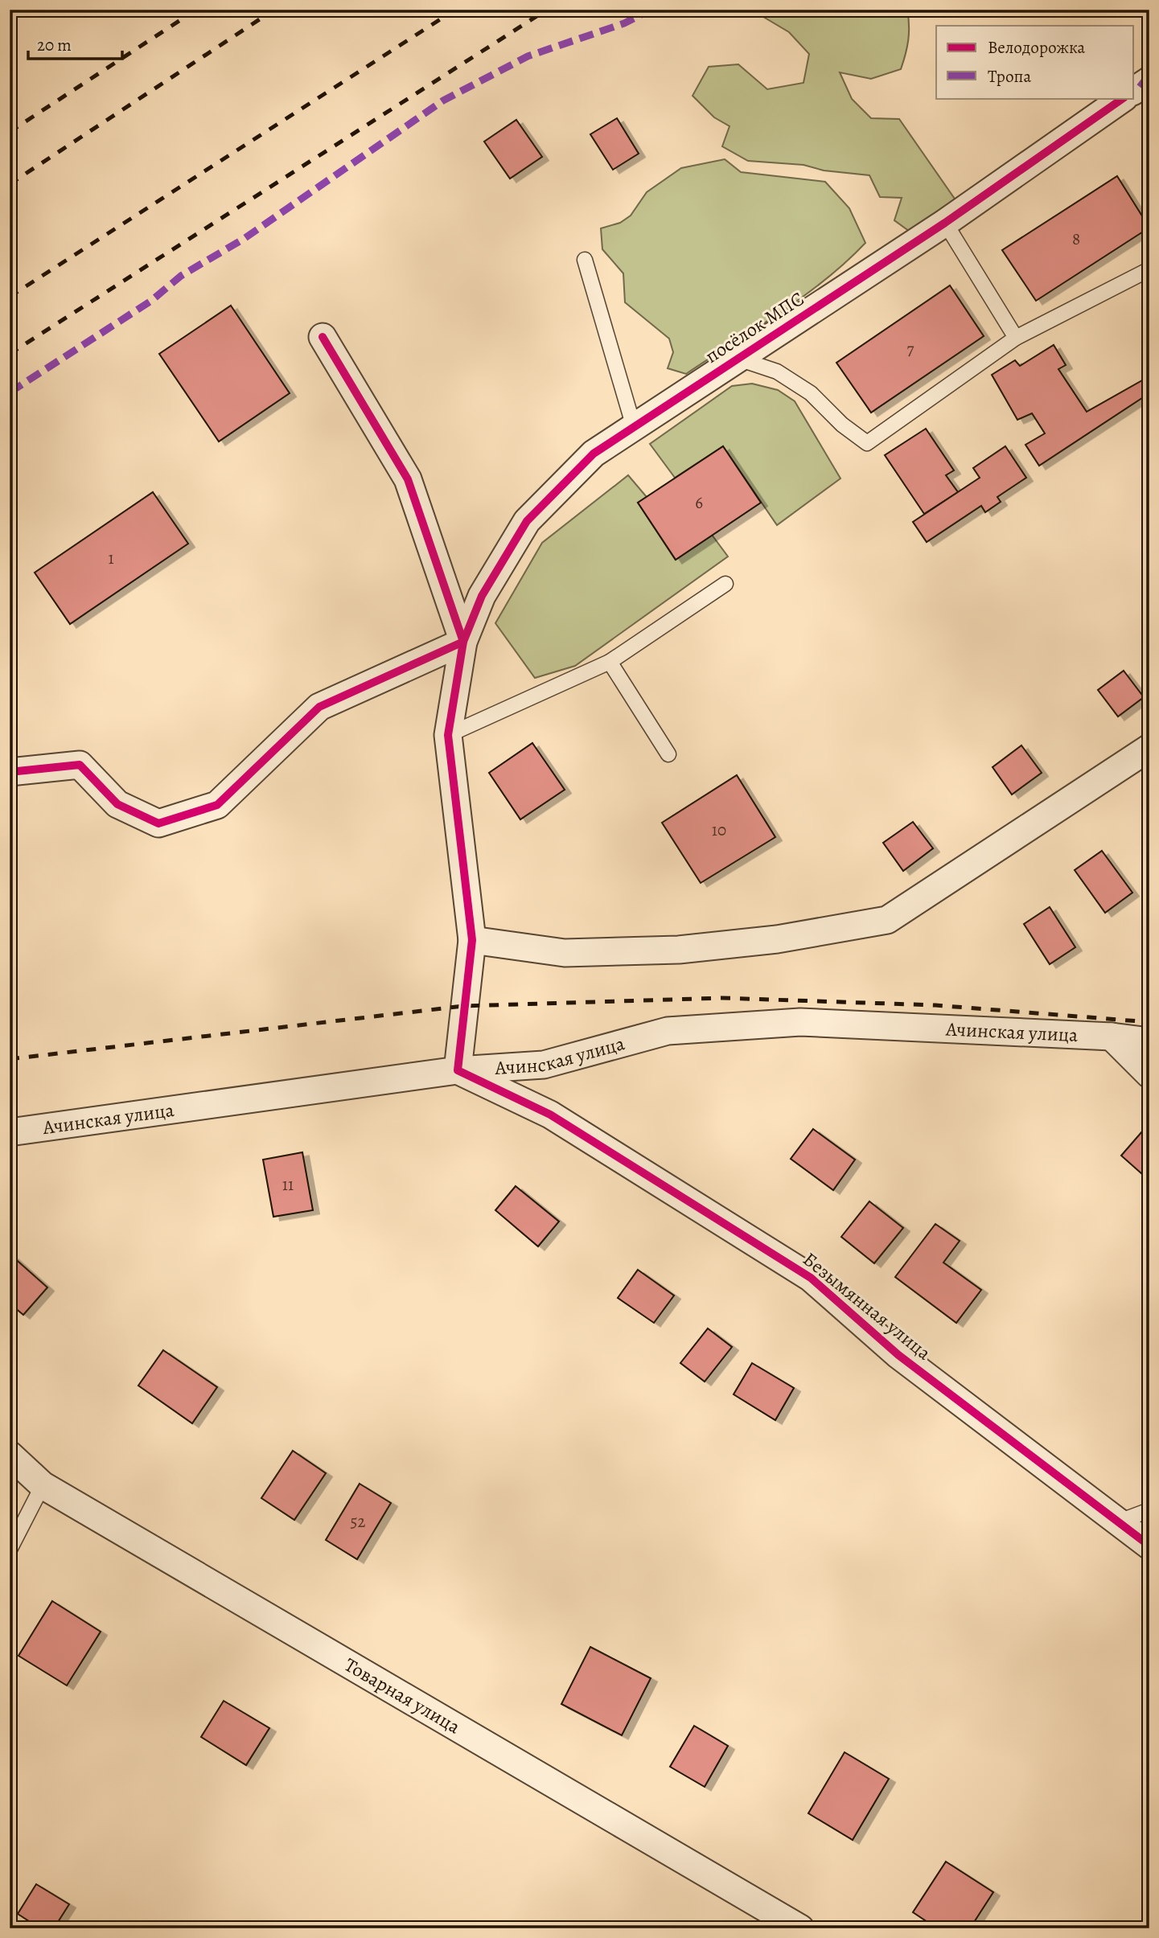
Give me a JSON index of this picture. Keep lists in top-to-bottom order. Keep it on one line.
{"streets":{"street":["посёлок МПС","Ачинская улица","Безымянная улица","Товарная улица"]},"crossings":[["посёлок МПС","Ачинская улица"],["посёлок МПС","Безымянная улица"],["Ачинская улица","Безымянная улица"]],"house_numbers":["8","7","6","1","10","11","52"],"legend":["Велодорожка","Тропа"],"scale_bar":"20 m"}
